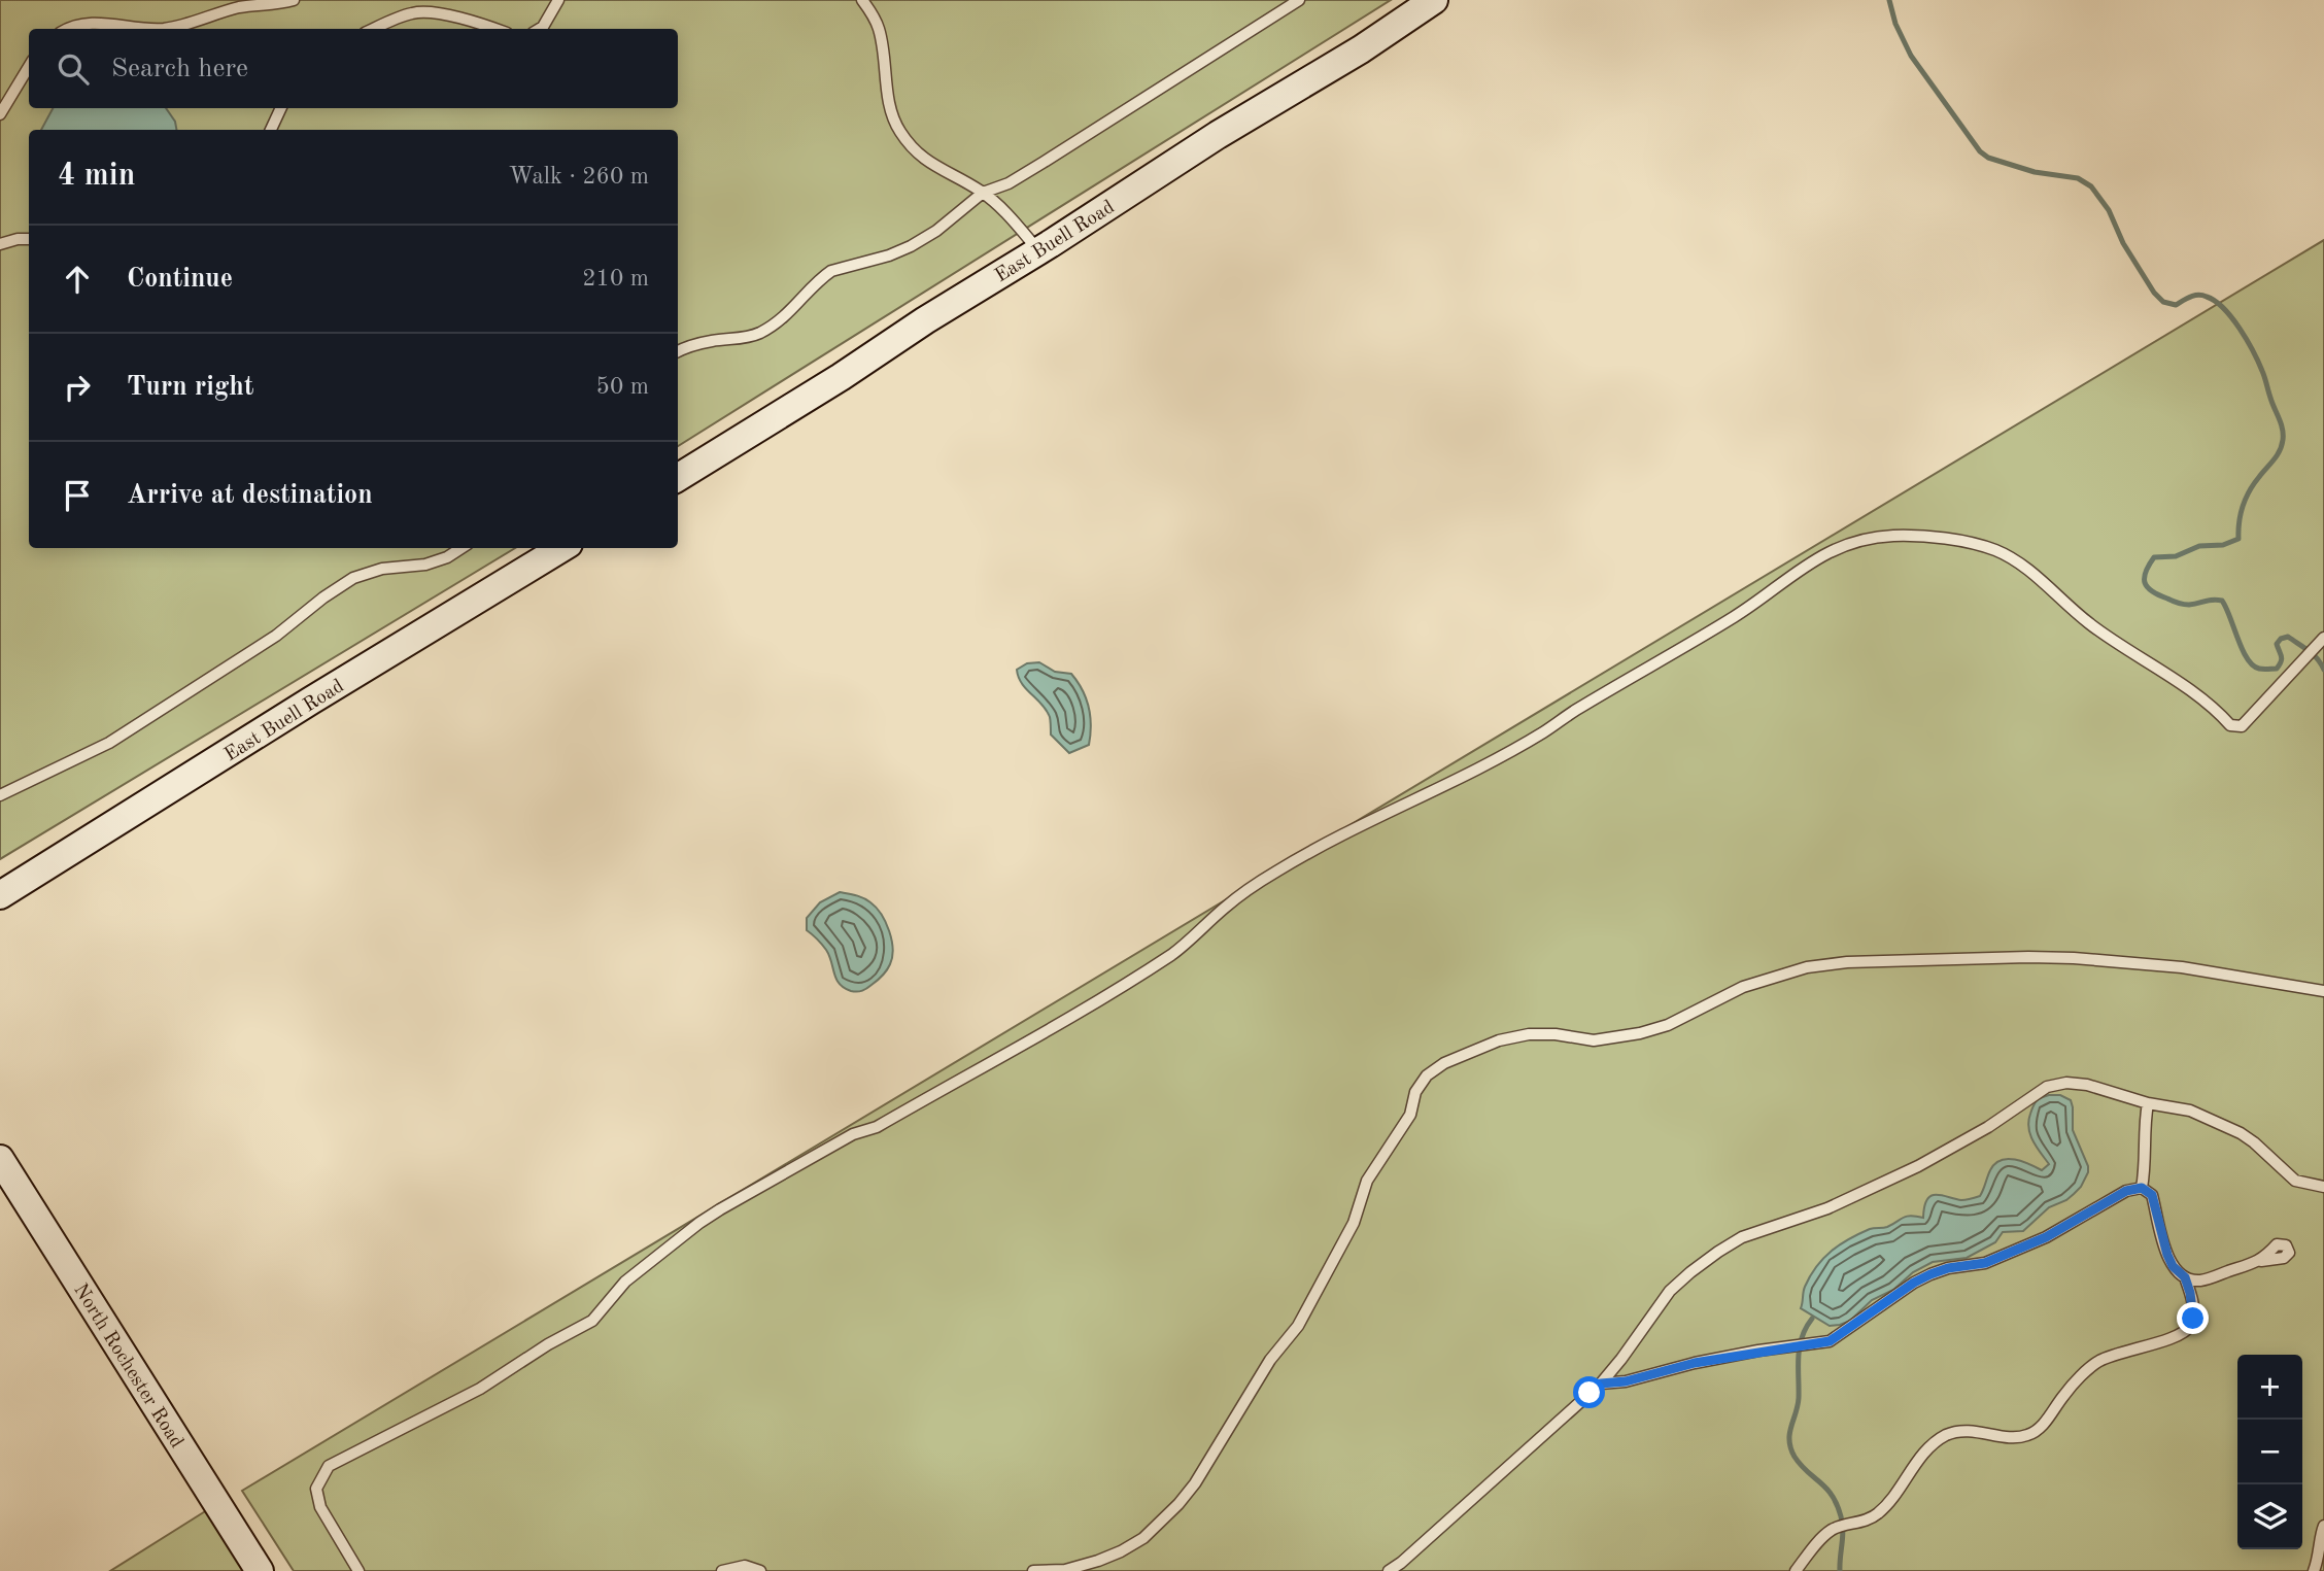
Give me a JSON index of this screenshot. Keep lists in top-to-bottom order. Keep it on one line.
{"streets":{"street":["East Buell Road","North Rochester Road"]},"page":{"search":"Search here","heading":["4 min","Walk · 260 m"],"list":[["Continue","210 m"],["Turn right","50 m"],"Arrive at destination"],"map_buttons":["+","−"]}}
